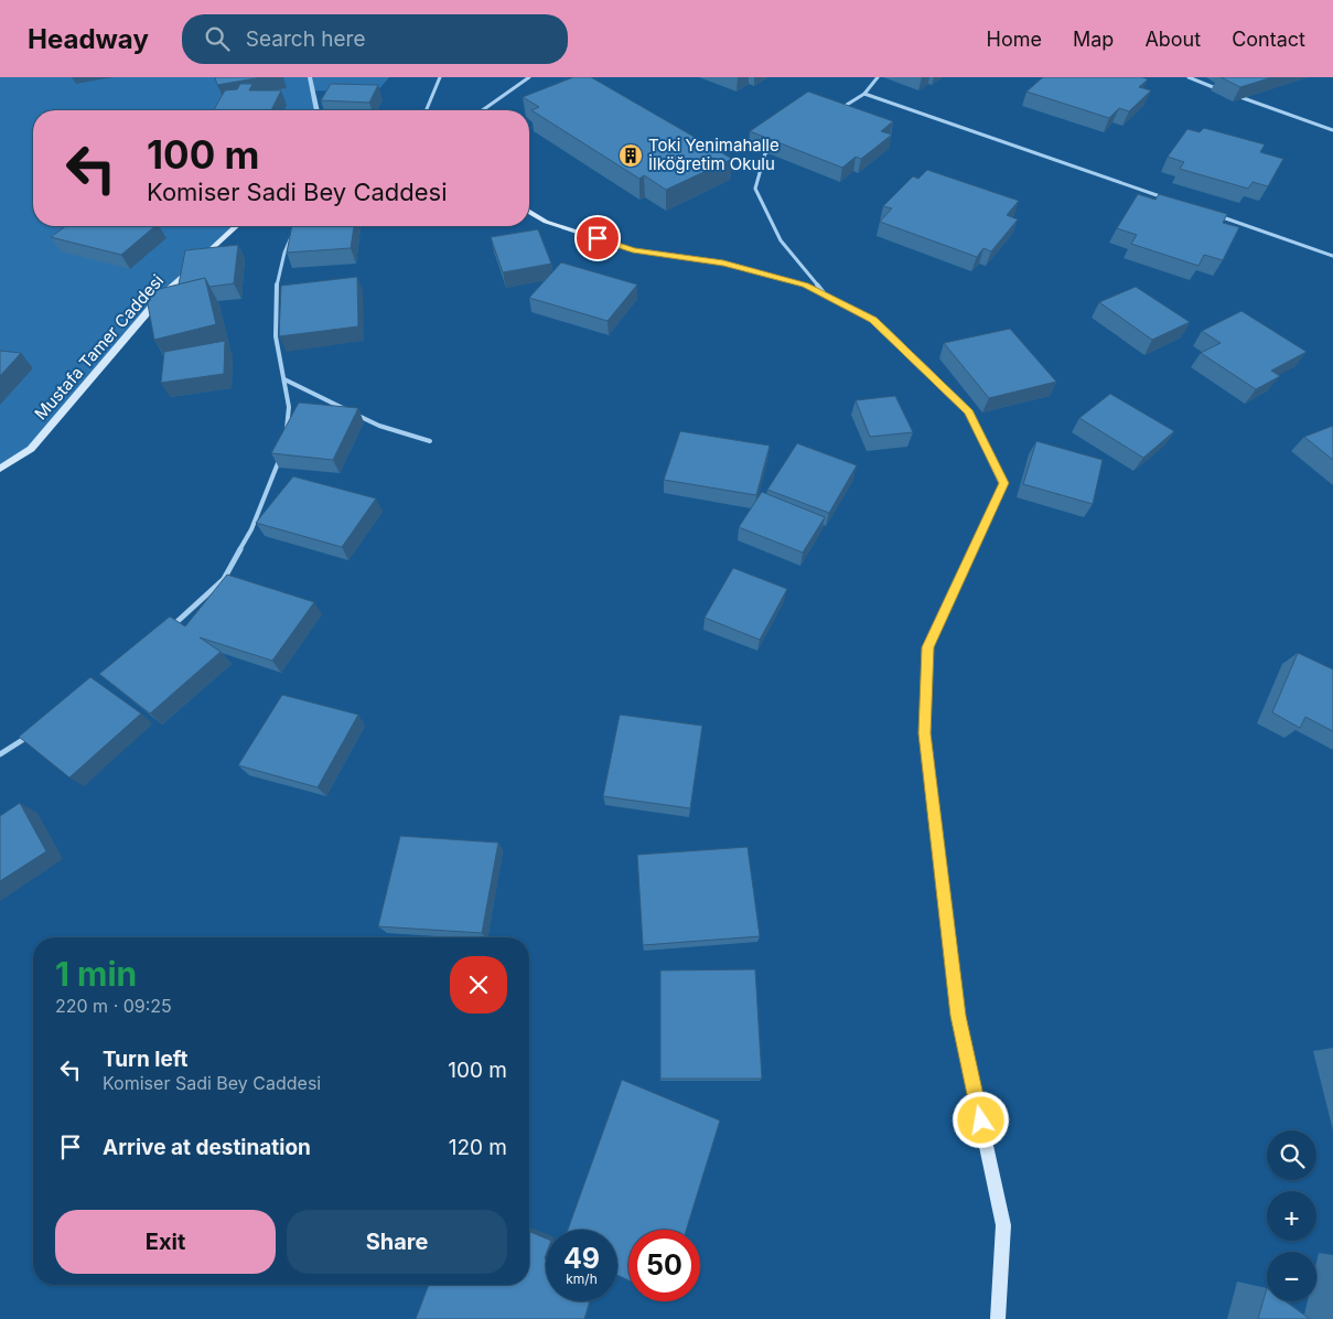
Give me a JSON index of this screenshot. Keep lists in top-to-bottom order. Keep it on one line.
{"streets":{"main road":["Mustafa Tamer Caddesi"]},"places":{"building":["Toki Yenimahalle İlköğretim Okulu"]},"page":{"header":"Headway","search":"Search here","nav":["Home","Map","About","Contact"],"turn":["100 m","Komiser Sadi Bey Caddesi"],"heading":["1 min","220 m · 09:25"],"list":[{"name":"Turn left","note":"Komiser Sadi Bey Caddesi","value":"100 m"},{"name":"Arrive at destination","value":"120 m"}],"map_buttons":["+","−"],"buttons":["Exit","Share"],"speed":"49 km/h","limit":"50"}}
